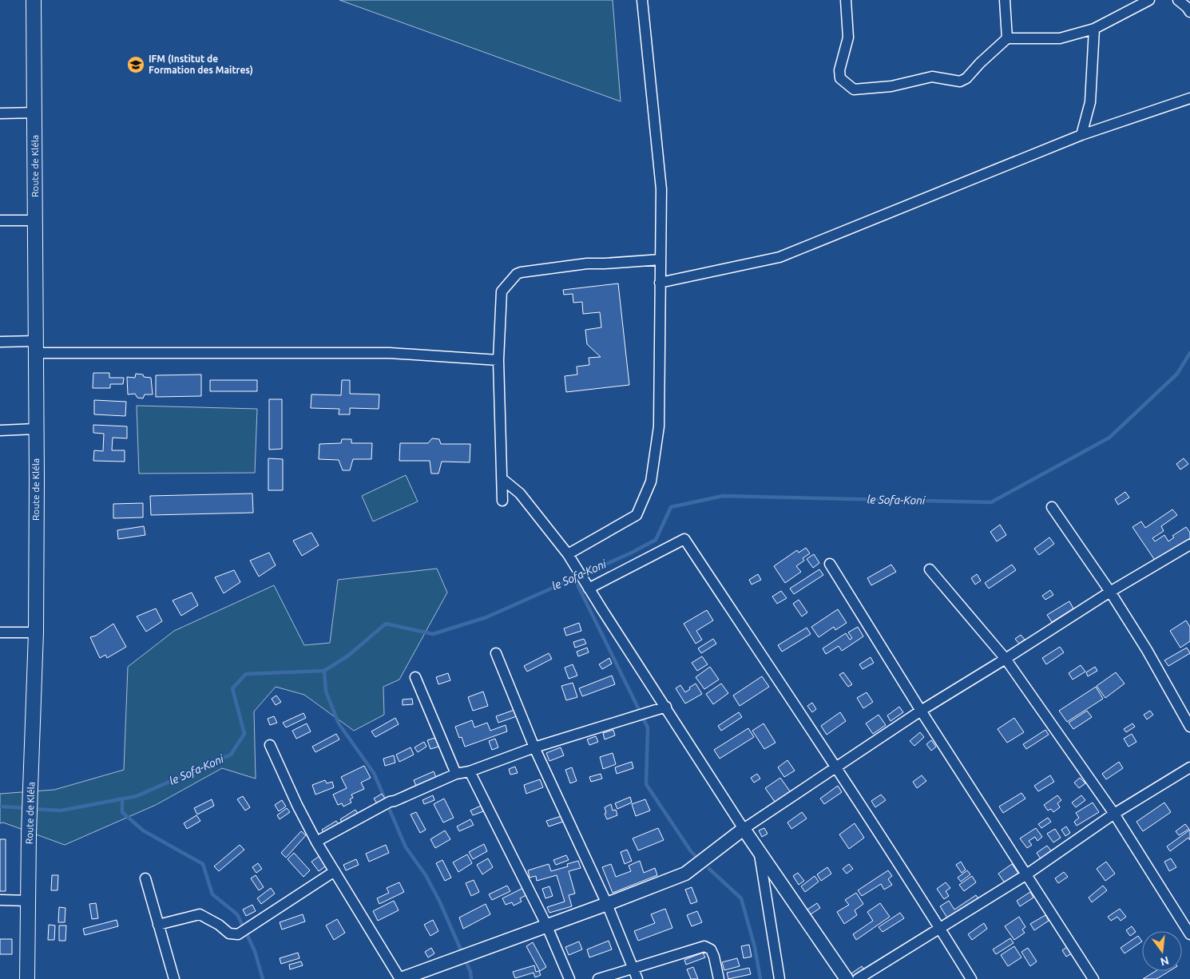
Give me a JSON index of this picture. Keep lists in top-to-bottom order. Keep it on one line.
{"streets":{"main road":["Route de Kléla"]},"water":["le Sofa-Koni"],"places":{"school or university":["IFM (Institut de Formation des Maitres)"]},"north":"bottom"}
